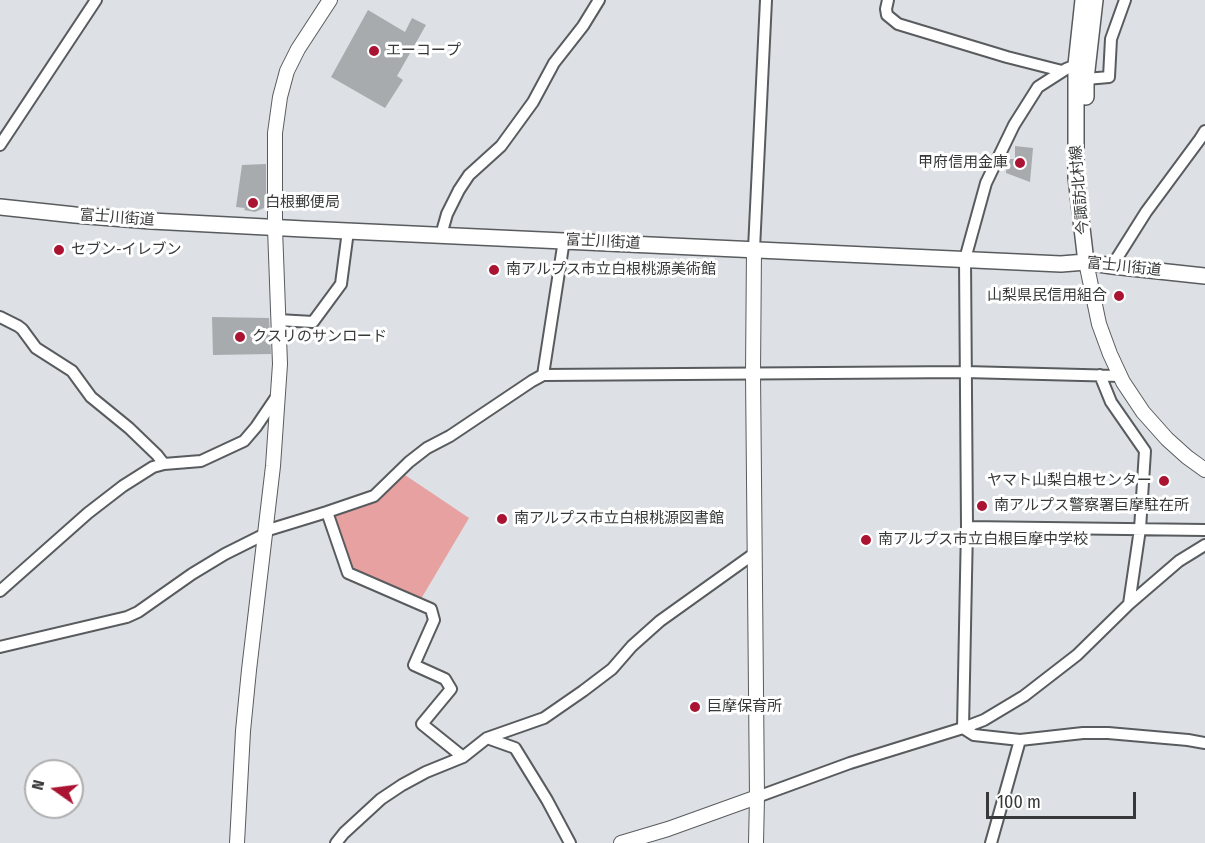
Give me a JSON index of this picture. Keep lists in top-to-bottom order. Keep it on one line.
{"streets":{"main road":["今諏訪北村線","富士川街道"]},"crossings":[["今諏訪北村線","富士川街道"]],"places":["エーコープ","甲府信用金庫","白根郵便局","セブン-イレブン","南アルプス市立白根桃源美術館","山梨県民信用組合","クスリのサンロード","ヤマト山梨白根センター","南アルプス警察署巨摩駐在所","南アルプス市立白根桃源図書館","南アルプス市立白根巨摩中学校","巨摩保育所"],"scale_bar":"100 m","north":"left"}
